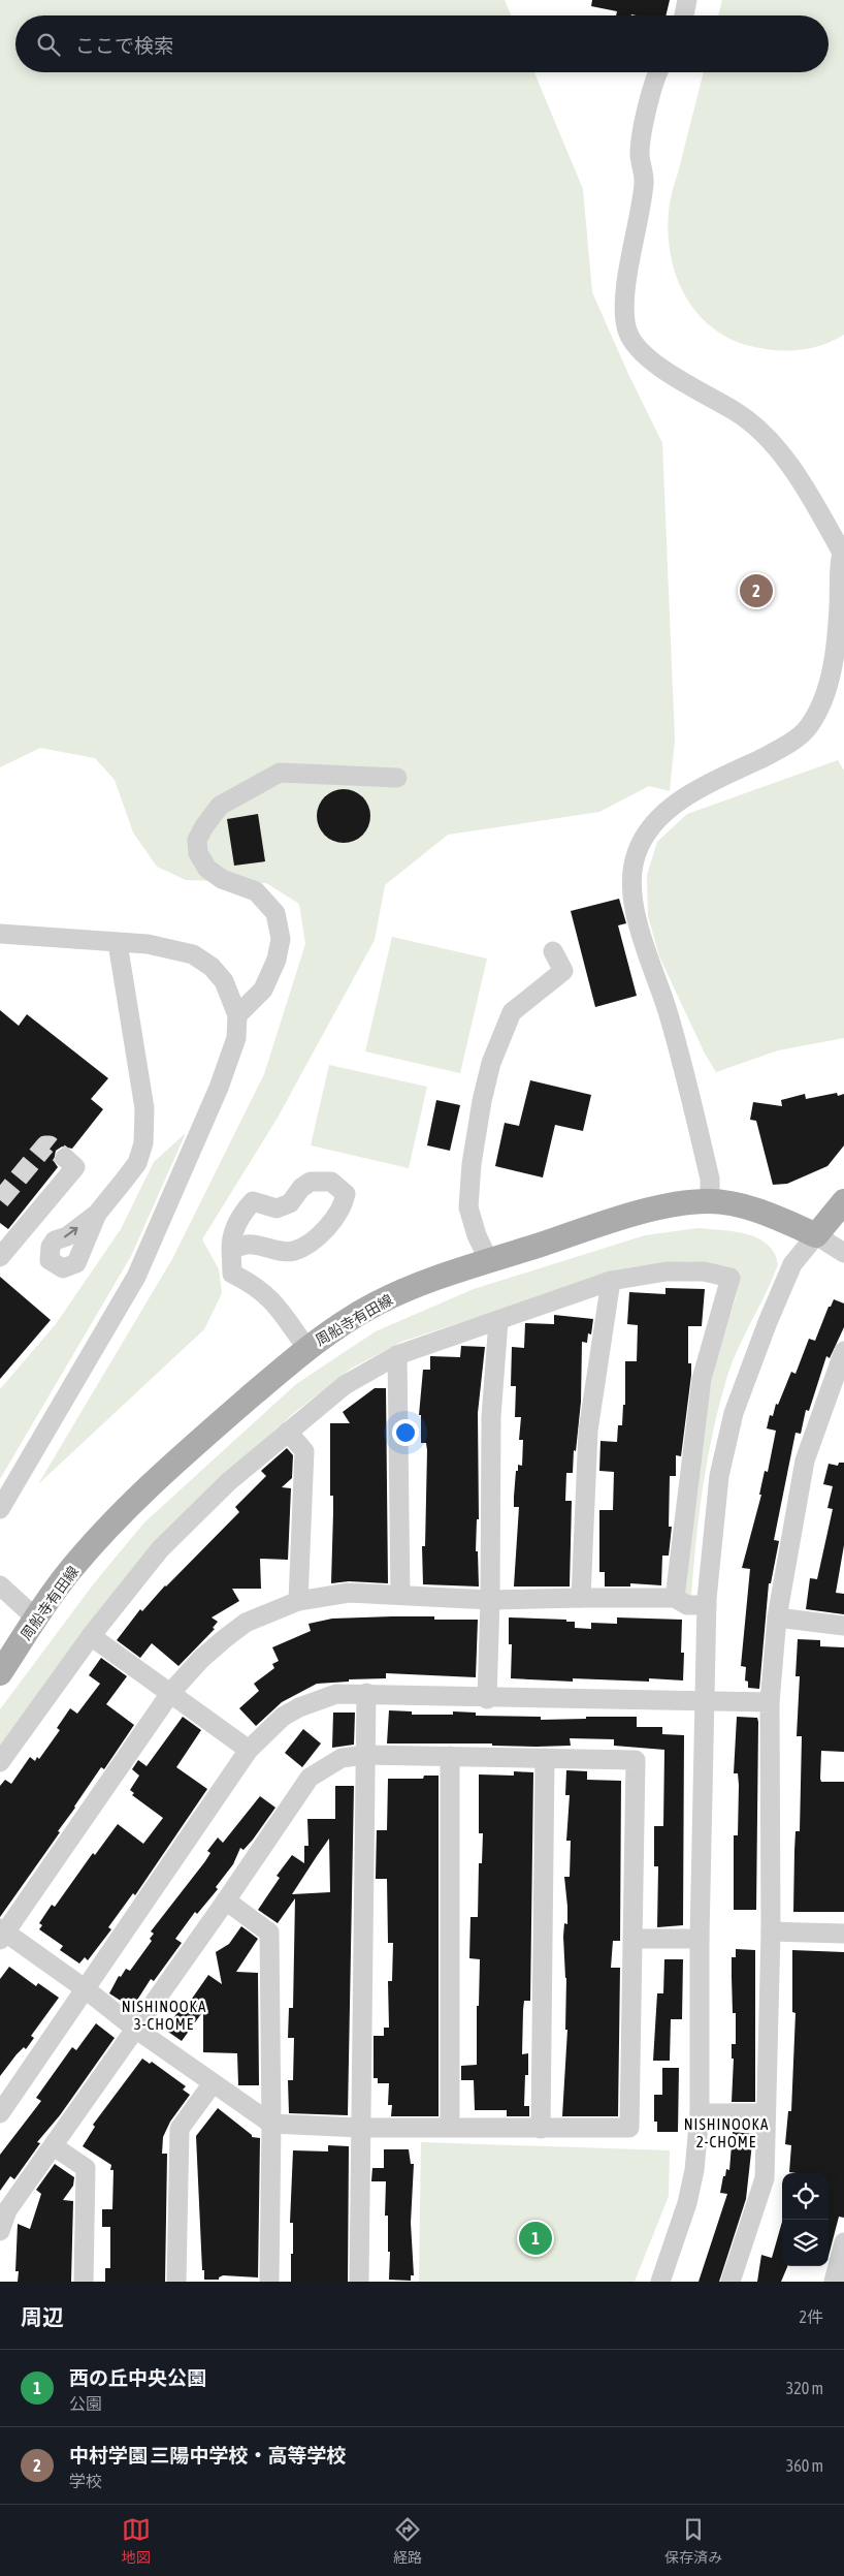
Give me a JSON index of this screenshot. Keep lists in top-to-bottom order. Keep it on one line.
{"streets":{"main road":["周船寺有田線"]},"districts":["NISHINOOKA 3-CHOME","NISHINOOKA 2-CHOME"],"page":{"search":"ここで検索","pins":["2","1"],"heading":["周辺","2件"],"list":[{"mark":"1","name":"西の丘中央公園","note":"公園","value":"320 m"},{"mark":"2","name":"中村学園 三陽中学校・高等学校","note":"学校","value":"360 m"}],"nav":["地図","経路","保存済み"]}}
